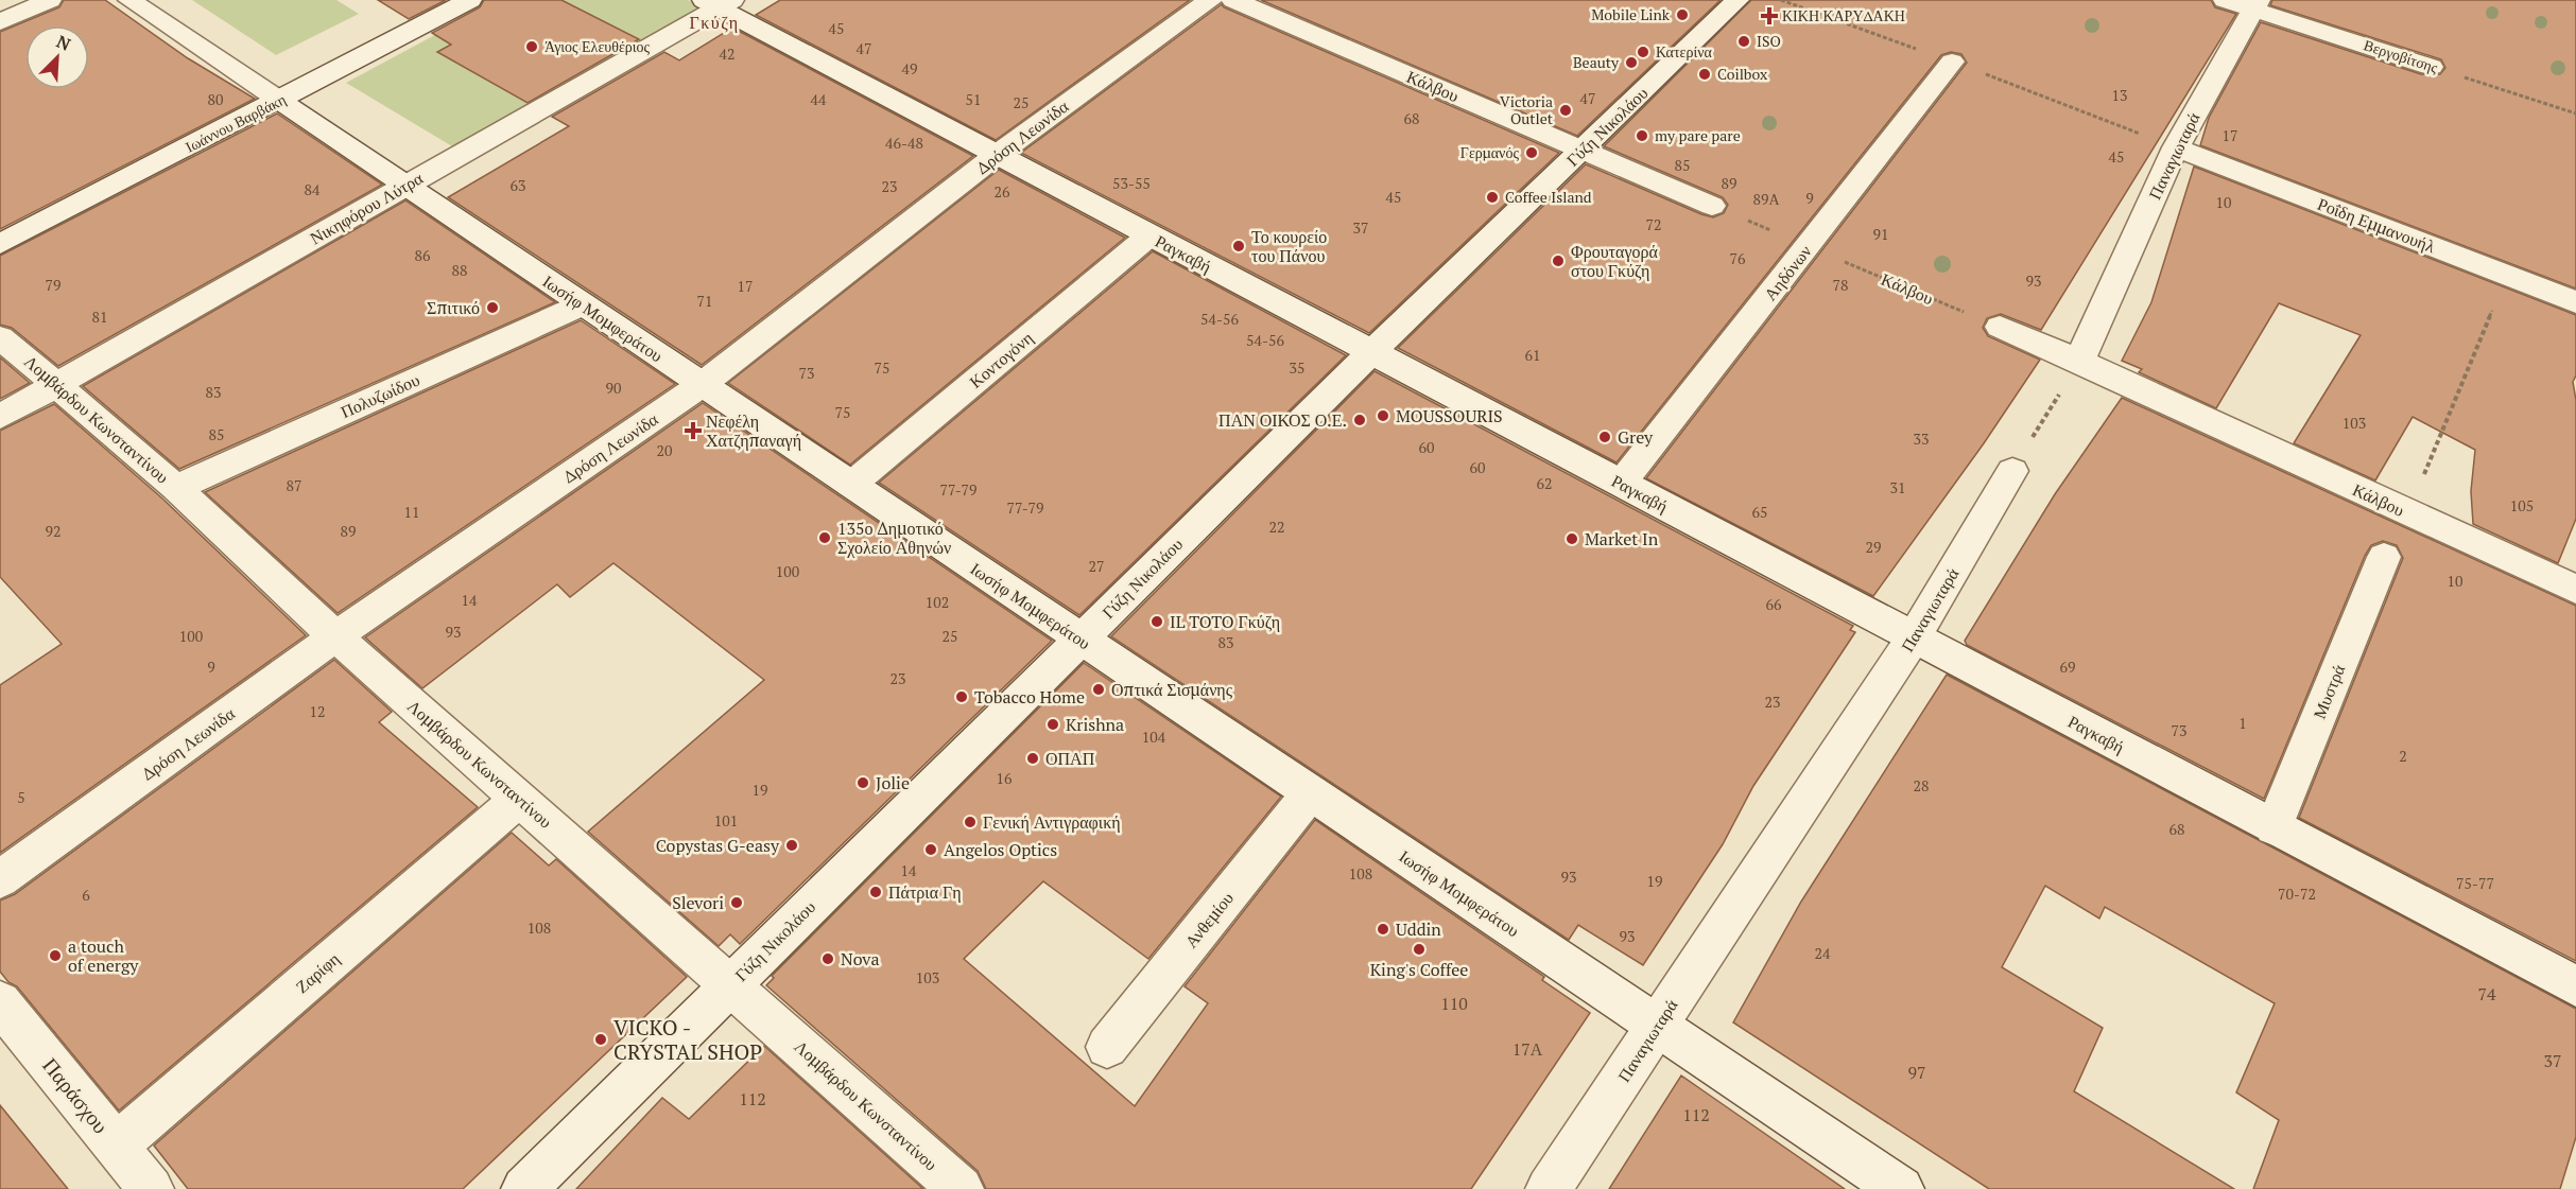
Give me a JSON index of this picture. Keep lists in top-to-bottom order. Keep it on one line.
{"streets":{"street":["Βεργοβίτσης","Κάλβου","Ιωάννου Βαρβάκη","Γύζη Νικολάου","Δρόση Λεωνίδα","Παναγιωταρά","Νικηφόρου Λύτρα","Ροΐδη Εμμανουήλ","Ραγκαβή","Αηδόνων","Ιωσήφ Μομφεράτου","Κοντογόνη","Πολυζωίδου","Λομβάρδου Κωνσταντίνου","Μυστρά","Ανθεμίου","Ζαρίφη","Παράσχου"]},"crossings":[["Βεργοβίτσης","Παναγιωταρά"],["Κάλβου","Γύζη Νικολάου"],["Κάλβου","Παναγιωταρά"],["Κάλβου","Αηδόνων"],["Ιωάννου Βαρβάκη","Ιωσήφ Μομφεράτου"],["Γύζη Νικολάου","Ραγκαβή"],["Γύζη Νικολάου","Ιωσήφ Μομφεράτου"],["Γύζη Νικολάου","Λομβάρδου Κωνσταντίνου"],["Δρόση Λεωνίδα","Ραγκαβή"],["Δρόση Λεωνίδα","Ιωσήφ Μομφεράτου"],["Δρόση Λεωνίδα","Λομβάρδου Κωνσταντίνου"],["Παναγιωταρά","Ροΐδη Εμμανουήλ"],["Παναγιωταρά","Ραγκαβή"],["Παναγιωταρά","Ιωσήφ Μομφεράτου"],["Νικηφόρου Λύτρα","Ραγκαβή"],["Νικηφόρου Λύτρα","Ιωσήφ Μομφεράτου"],["Νικηφόρου Λύτρα","Λομβάρδου Κωνσταντίνου"],["Ραγκαβή","Αηδόνων"],["Ραγκαβή","Κοντογόνη"],["Ραγκαβή","Μυστρά"],["Ιωσήφ Μομφεράτου","Κοντογόνη"],["Ιωσήφ Μομφεράτου","Πολυζωίδου"],["Ιωσήφ Μομφεράτου","Ανθεμίου"],["Πολυζωίδου","Λομβάρδου Κωνσταντίνου"],["Λομβάρδου Κωνσταντίνου","Ζαρίφη"],["Ζαρίφη","Παράσχου"]],"districts":["Γκύζη"],"places":{"other":["Mobile Link","ISO","Άγιος Ελευθέριος","Κατερίνα","Beauty","Coilbox","Victoria Outlet","my pare pare","Γερμανός","Coffee Island","Το κουρείο του Πάνου","Φρουταγορά στου Γκύζη","Σπιτικό","MOUSSOURIS","ΠΑΝ ΟΙΚΟΣ Ο.Ε.","Grey","135ο Δημοτικό Σχολείο Αθηνών","Market In","IL TOTO Γκύζη","Οπτικά Σισμάνης","Tobacco Home","Krishna","ΟΠΑΠ","Jolie","Γενική Αντιγραφική","Copystas G-easy","Angelos Optics","Πάτρια Γη","Slevori","Uddin","King's Coffee","a touch of energy","Nova","VICKO - CRYSTAL SHOP"],"health":["ΚΙΚΗ ΚΑΡΥΔΑΚΗ","Νεφέλη Χατζηπαναγή"]},"house_numbers":["45","47","42","49","13","47","80","44","51","25","68","17","46-48","45","85","53-55","89","63","23","84","26","45","9","89Α","10","72","37","91","86","76","88","93","79","78","17","71","81","54-56","54-56","61","75","35","73","90","83","75","103","85","33","60","20","60","62","87","31","77-79","105","77-79","11","65","22","92","89","29","27","100","10","14","102","66","93","100","25","83","9","69","23","23","12","1","73","104","2","16","28","19","5","101","68","14","108","93","19","75-77","70-72","6","108","93","24","103","74","110","17Α","37","97","112","112"],"north":"top right"}
